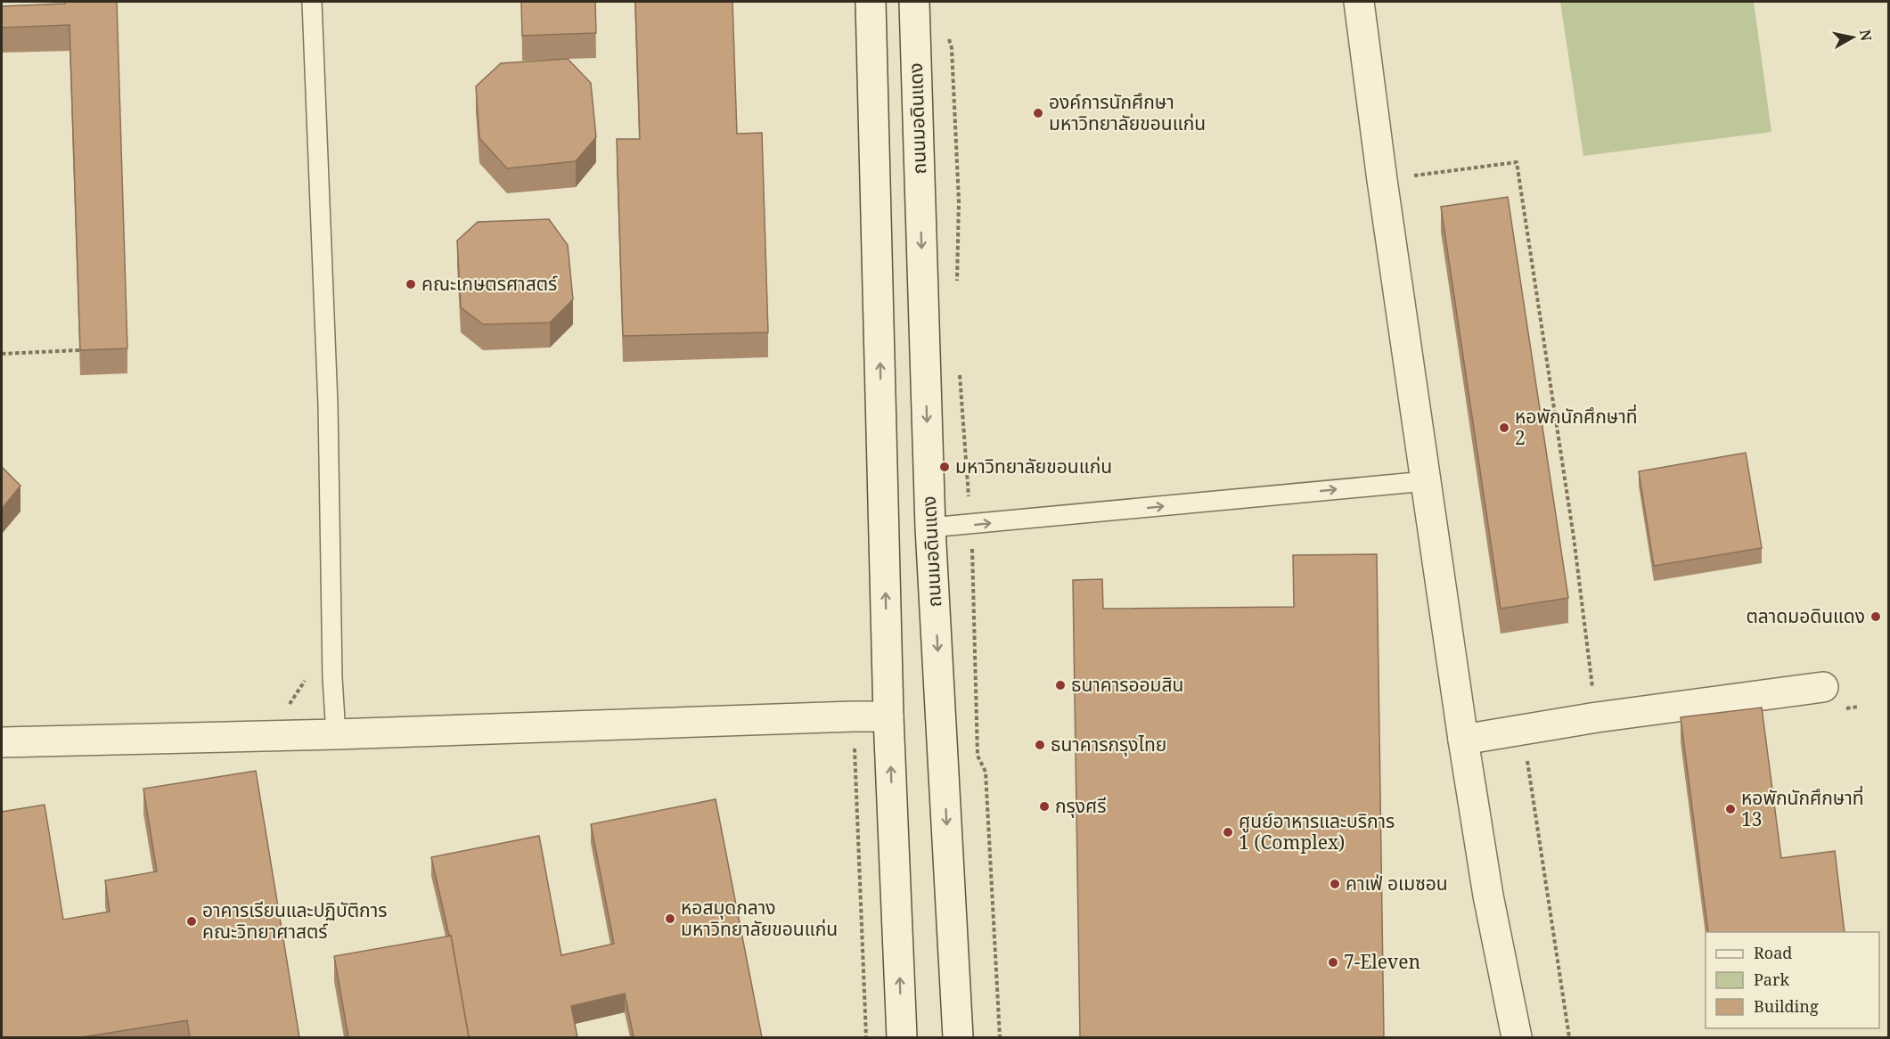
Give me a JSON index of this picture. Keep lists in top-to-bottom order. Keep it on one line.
{"streets":{"street":["ถนนมอดินแดง"]},"places":["องค์การนักศึกษา มหาวิทยาลัยขอนแก่น","คณะเกษตรศาสตร์","หอพักนักศึกษาที่ 2","มหาวิทยาลัยขอนแก่น","ตลาดมอดินแดง","ธนาคารออมสิน","ธนาคารกรุงไทย","กรุงศรี","หอพักนักศึกษาที่ 13","ศูนย์อาหารและบริการ 1 (Complex)","คาเฟ่ อเมซอน","หอสมุดกลาง มหาวิทยาลัยขอนแก่น","อาคารเรียนและปฏิบัติการ คณะวิทยาศาสตร์","7-Eleven"],"legend":["Road","Park","Building"],"north":"right"}
